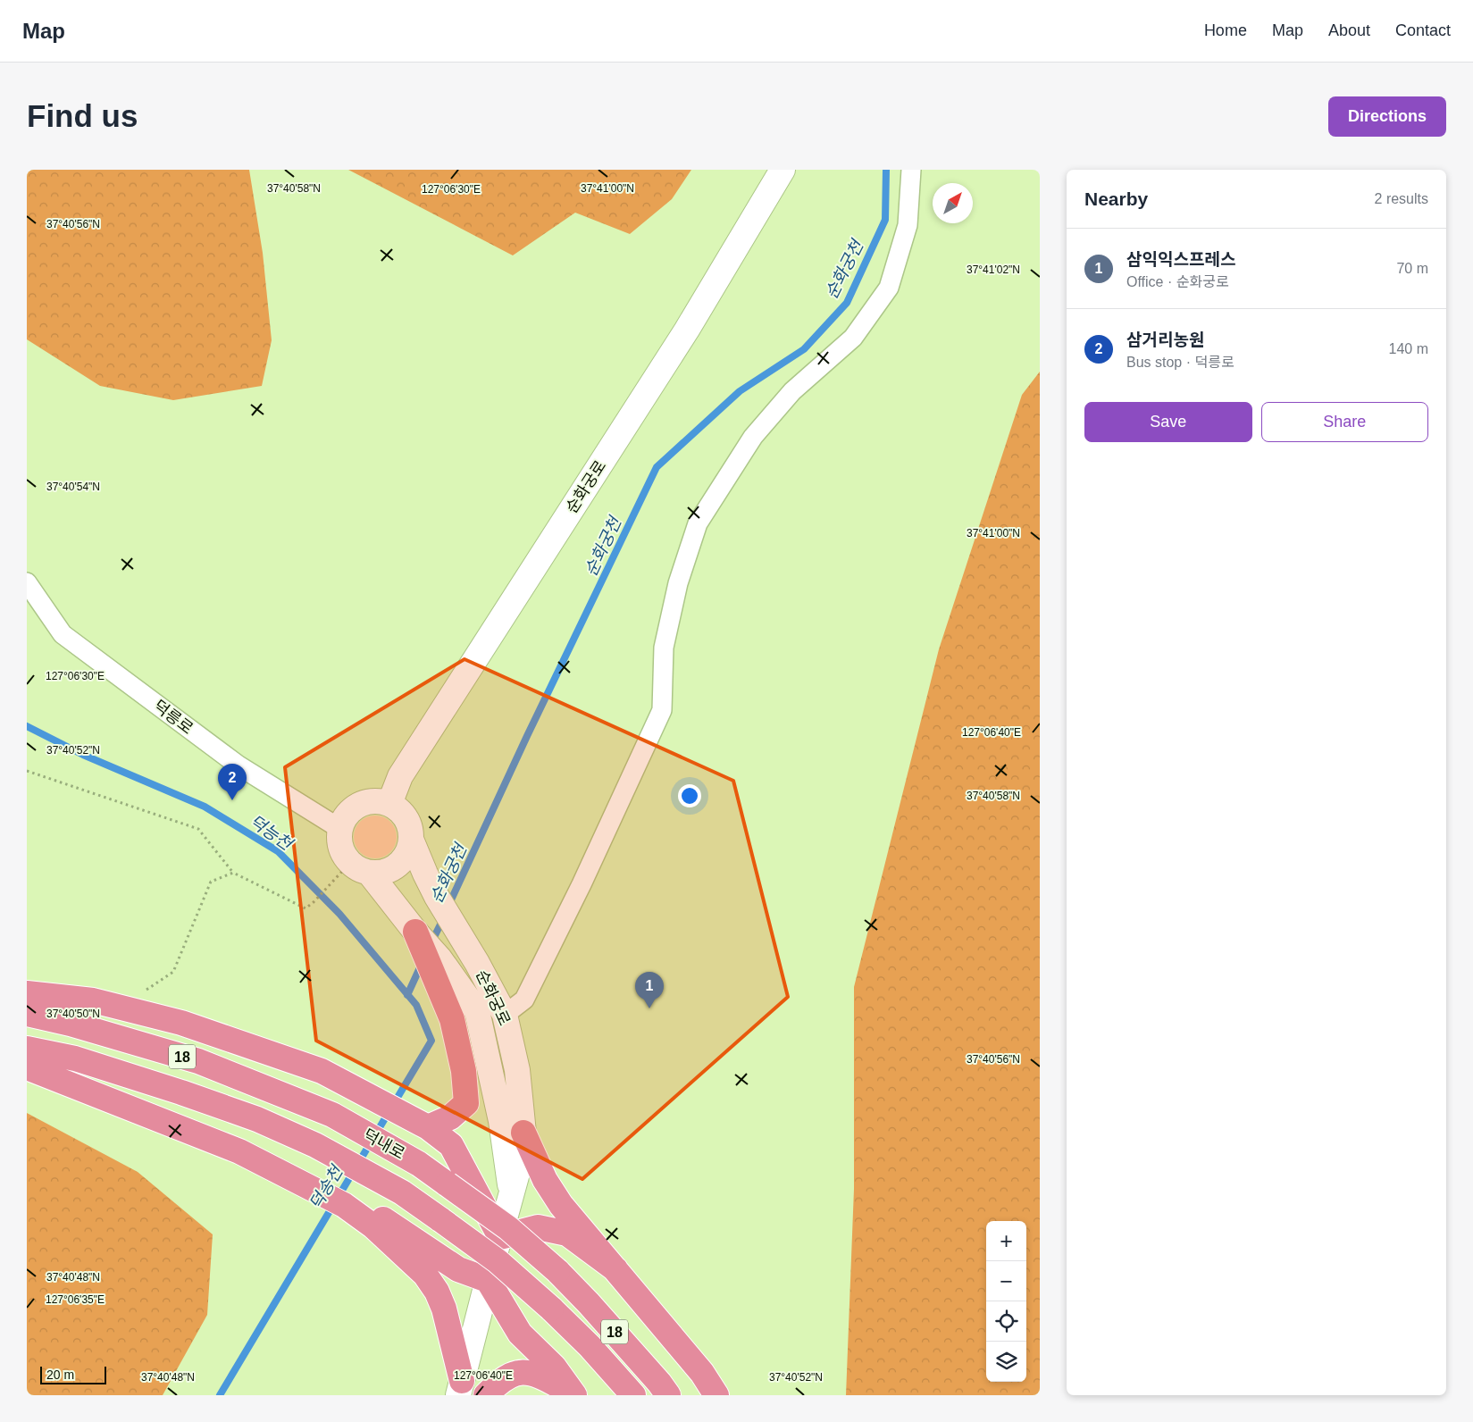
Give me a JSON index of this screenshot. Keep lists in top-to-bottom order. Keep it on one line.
{"streets":{"highway":["18","덕내로"],"street":["순화궁로","덕릉로"]},"crossings":[["순화궁로","덕릉로"]],"water":["순화궁천","덕능천","덕송천"],"scale_bar":"20 m","north":"top right","page":{"header":"Map","nav":["Home","Map","About","Contact"],"buttons":["Directions",["Save","Share"]],"title":"Find us","heading":["Nearby","2 results"],"list":[{"mark":"1","name":"삼익익스프레스","note":"Office · 순화궁로","value":"70 m"},{"mark":"2","name":"삼거리농원","note":"Bus stop · 덕릉로","value":"140 m"}],"pins":["2","1"],"map_buttons":["+","−"],"scale":"20 m"},"coordinates":["37°40'58\"N","37°41'00\"N","127°06'30\"E","37°40'56\"N","37°41'02\"N","37°40'54\"N","127°06'40\"E","37°40'52\"N","37°40'50\"N","37°40'48\"N","127°06'35\"E"]}
